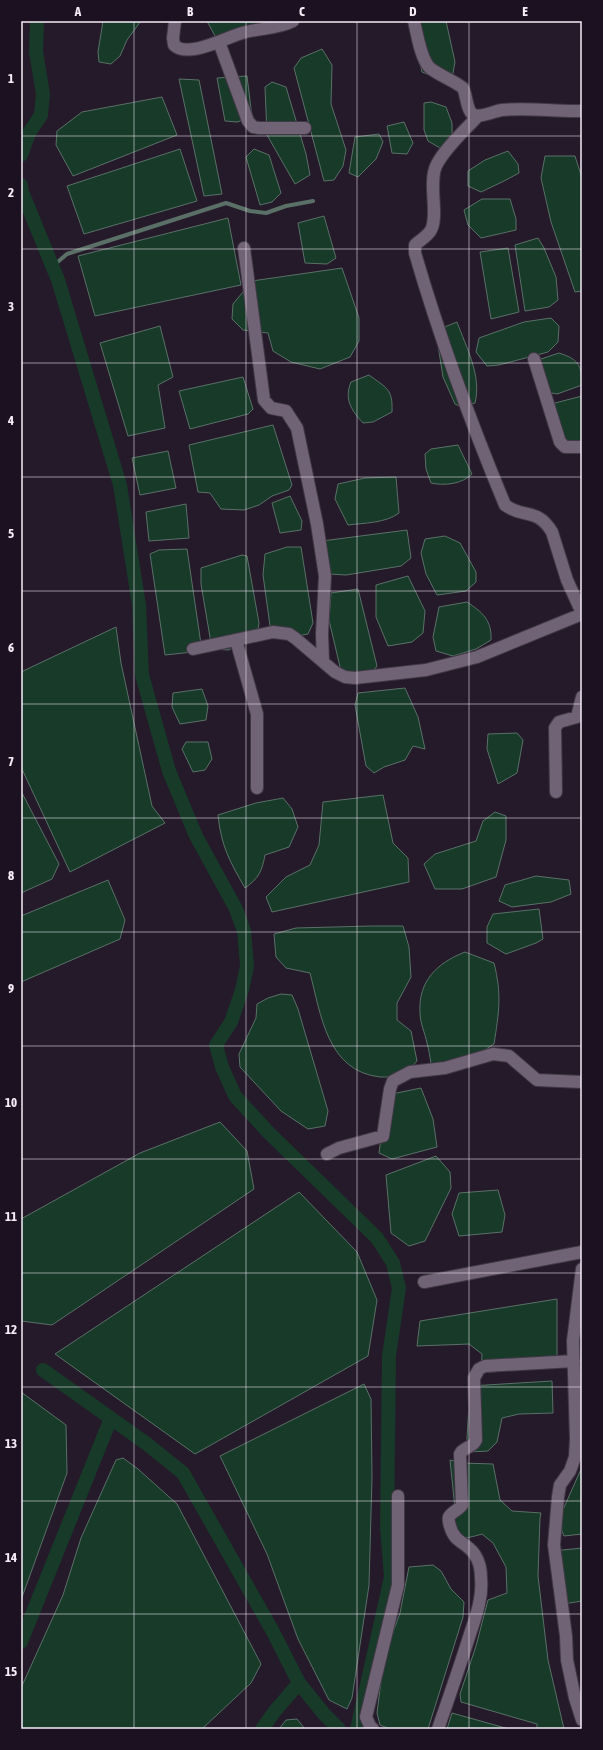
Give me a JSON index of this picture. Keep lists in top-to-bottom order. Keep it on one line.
{"grid":{"columns":["A","B","C","D","E"],"rows":["1","2","3","4","5","6","7","8","9","10","11","12","13","14","15"]}}
